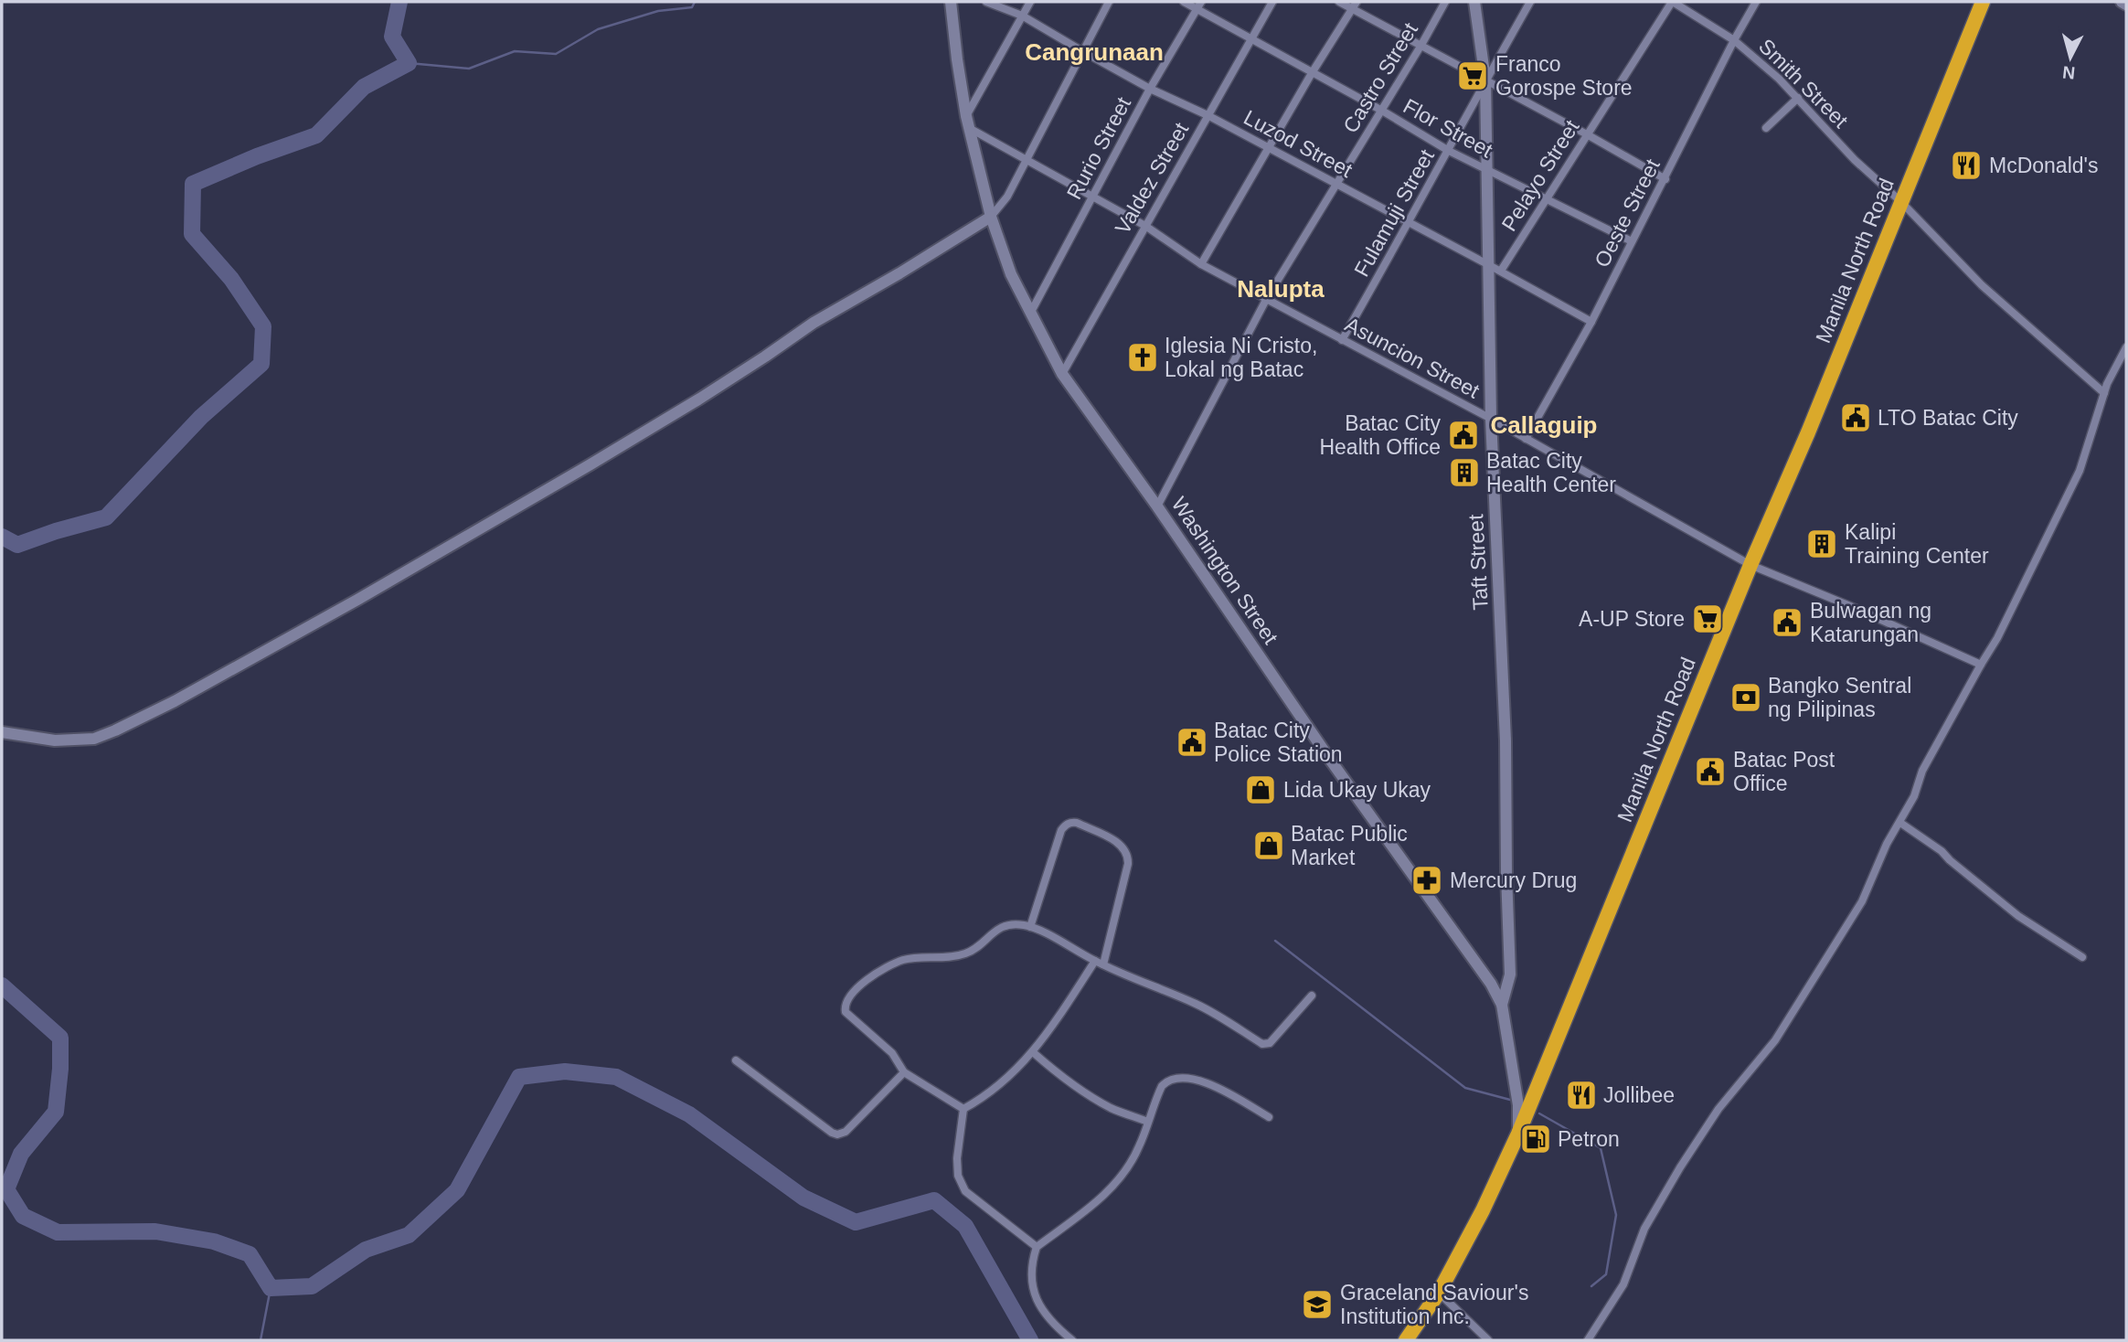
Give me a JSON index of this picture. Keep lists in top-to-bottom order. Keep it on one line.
{"streets":{"highway":["Manila North Road"],"street":["Castro Street","Smith Street","Flor Street","Luzod Street","Rurio Street","Pelayo Street","Valdez Street","Fulamuji Street","Oeste Street","Asuncion Street","Taft Street","Washington Street"]},"crossings":[["Castro Street","Flor Street"],["Castro Street","Luzod Street"],["Castro Street","Asuncion Street"],["Castro Street","Washington Street"],["Smith Street","Pelayo Street"],["Smith Street","Oeste Street"],["Smith Street","Manila North Road"],["Flor Street","Rurio Street"],["Flor Street","Pelayo Street"],["Flor Street","Valdez Street"],["Flor Street","Fulamuji Street"],["Flor Street","Oeste Street"],["Flor Street","Taft Street"],["Luzod Street","Rurio Street"],["Luzod Street","Pelayo Street"],["Luzod Street","Valdez Street"],["Luzod Street","Fulamuji Street"],["Luzod Street","Oeste Street"],["Luzod Street","Taft Street"],["Rurio Street","Asuncion Street"],["Rurio Street","Washington Street"],["Valdez Street","Asuncion Street"],["Valdez Street","Washington Street"],["Fulamuji Street","Asuncion Street"],["Fulamuji Street","Taft Street"],["Oeste Street","Asuncion Street"],["Manila North Road","Asuncion Street"],["Manila North Road","Washington Street"],["Asuncion Street","Taft Street"],["Asuncion Street","Washington Street"],["Taft Street","Washington Street"]],"districts":["Cangrunaan","Nalupta","Callaguip"],"places":{"supermarket":["Franco Gorospe Store","A-UP Store"],"restaurant":["McDonald's","Jollibee"],"church":["Iglesia Ni Cristo, Lokal ng Batac"],"public building":["LTO Batac City","Batac City Health Office","Bulwagan ng Katarungan","Batac City Police Station","Batac Post Office"],"building":["Batac City Health Center","Kalipi Training Center"],"bank":["Bangko Sentral ng Pilipinas"],"shop":["Lida Ukay Ukay","Batac Public Market"],"pharmacy":["Mercury Drug"],"fuel station":["Petron"],"school or university":["Graceland Saviour's Institution Inc."]},"north":"bottom"}
